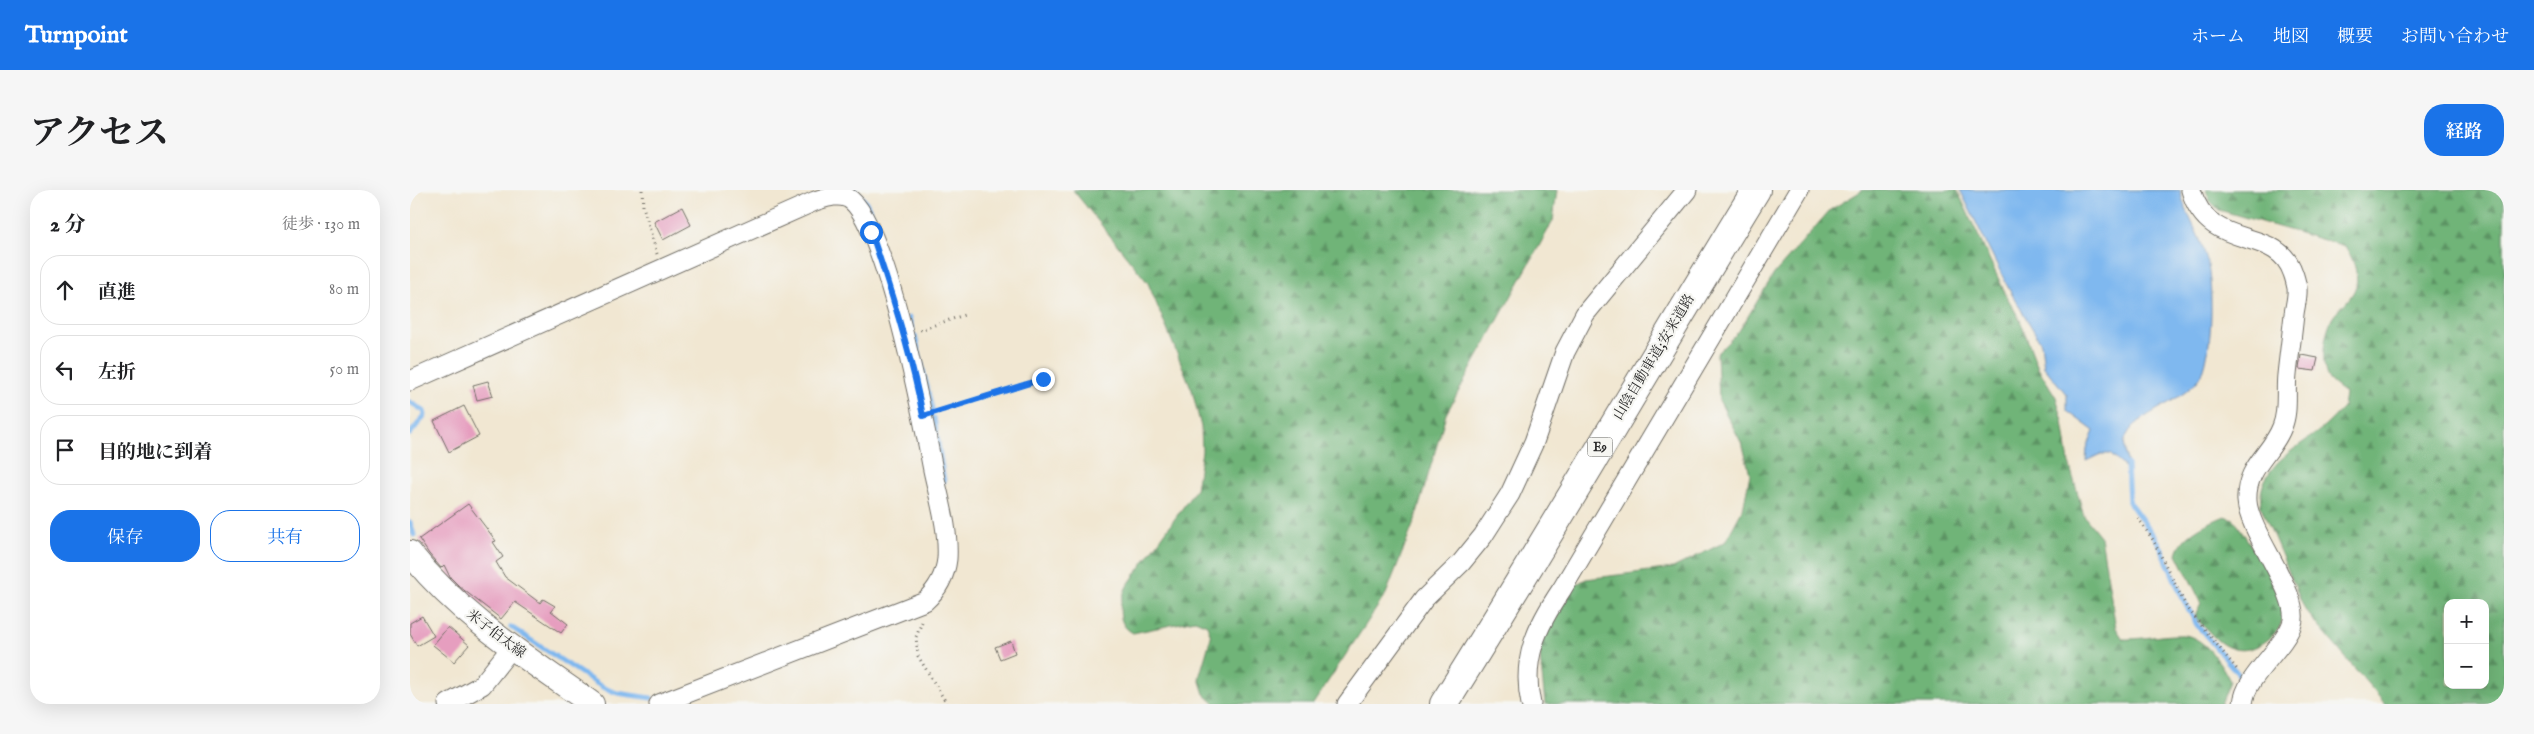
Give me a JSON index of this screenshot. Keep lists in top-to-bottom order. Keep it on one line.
{"streets":{"highway":["山陰自動車道;安来道路","E9"],"main road":["米子伯太線"]},"page":{"header":"Turnpoint","nav":["ホーム","地図","概要","お問い合わせ"],"title":"アクセス","buttons":["経路",["保存","共有"]],"heading":["2 分","徒歩 · 130 m"],"list":[["直進","80 m"],["左折","50 m"],"目的地に到着"],"map_buttons":["+","−"]}}
